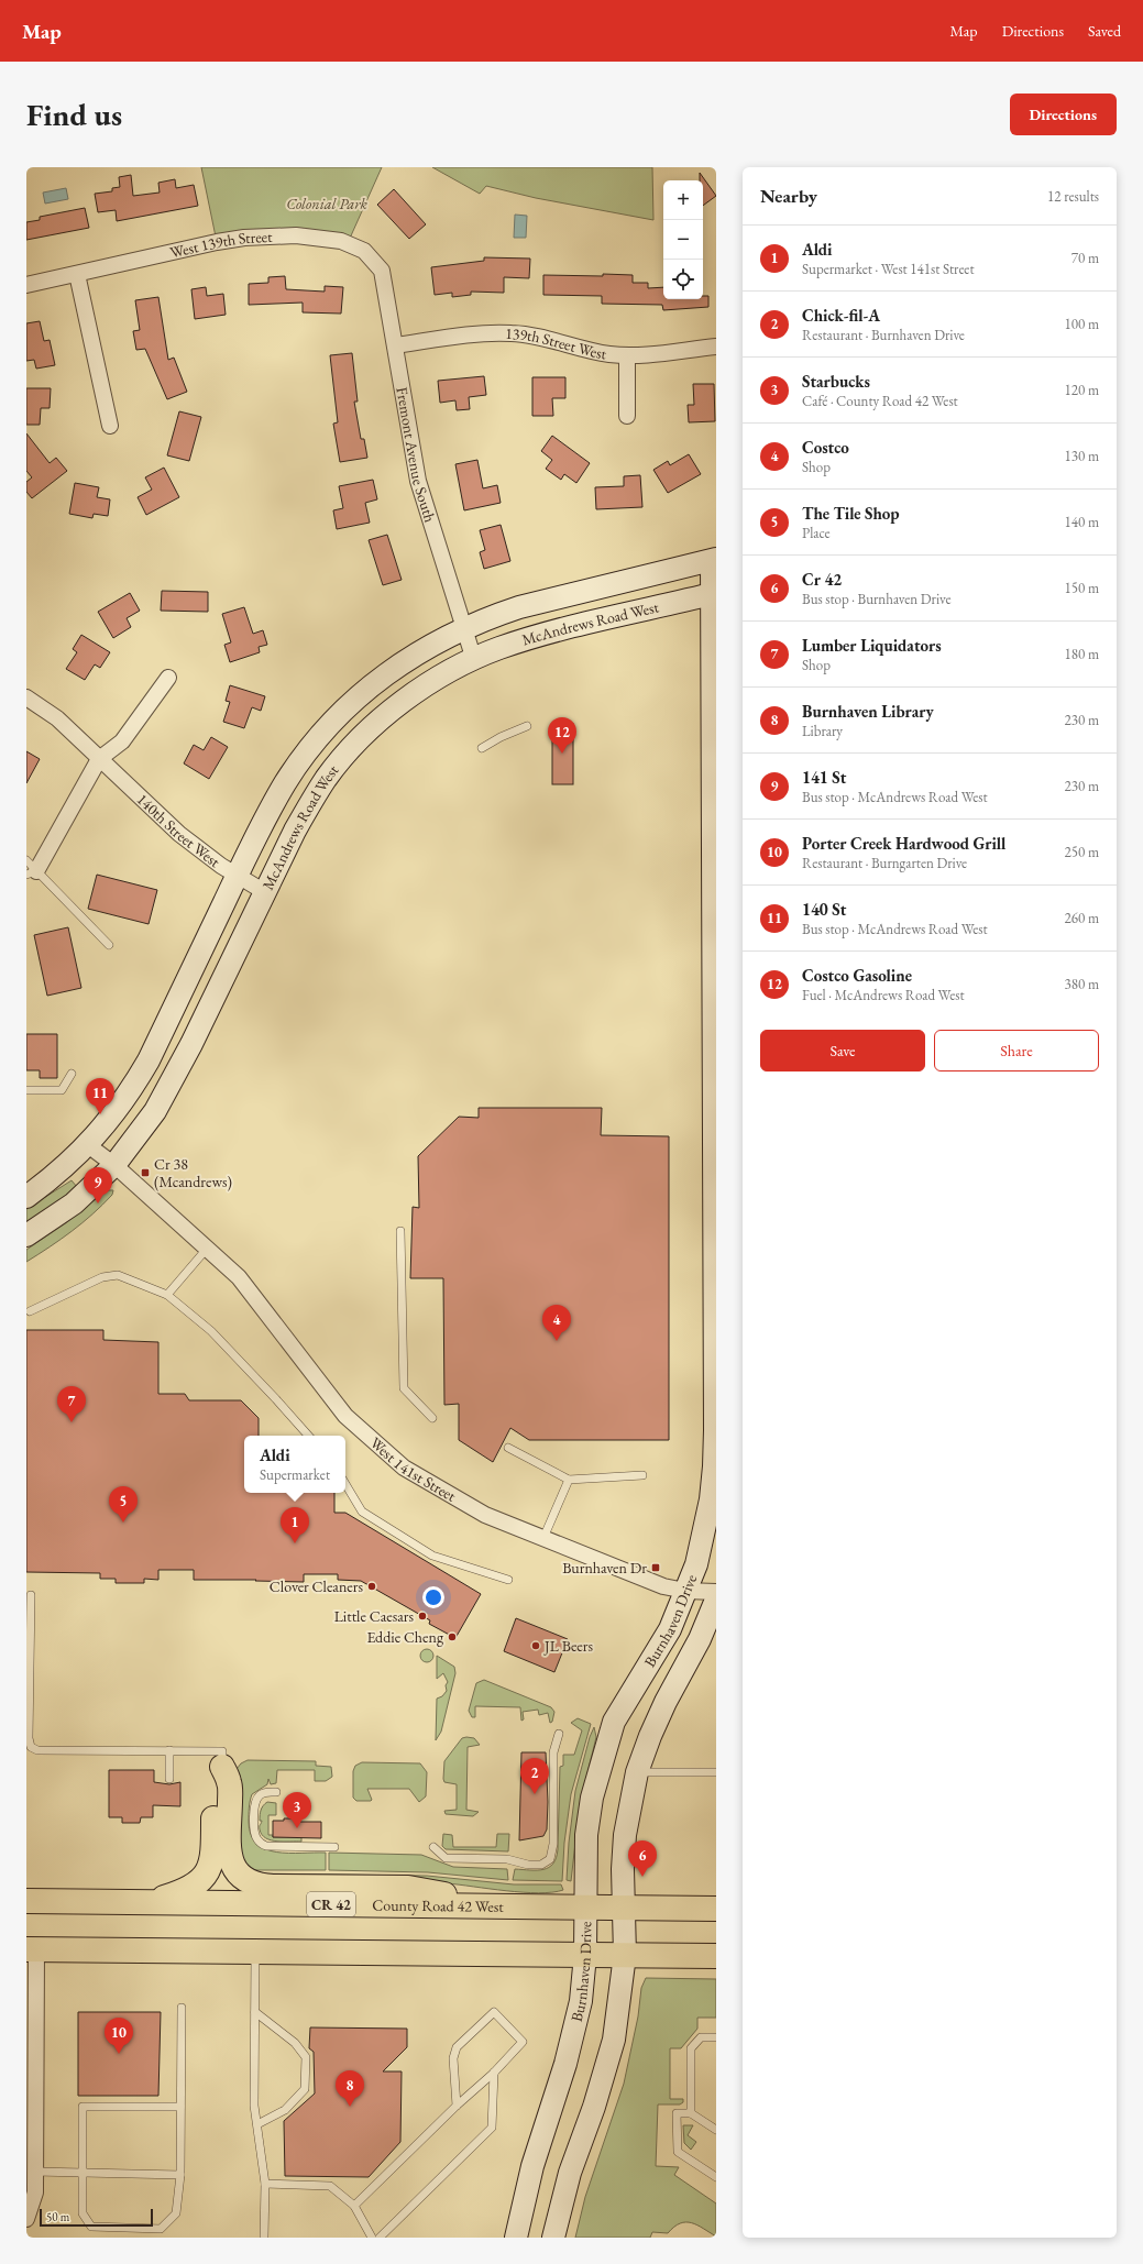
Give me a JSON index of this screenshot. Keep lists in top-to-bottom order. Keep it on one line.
{"streets":{"highway":["CR 42","County Road 42 West"],"street":["West 139th Street","139th Street West","Fremont Avenue South","McAndrews Road West","140th Street West","West 141st Street","Burnhaven Drive"]},"crossings":[["West 139th Street","Fremont Avenue South"],["139th Street West","Fremont Avenue South"],["Fremont Avenue South","McAndrews Road West"],["McAndrews Road West","140th Street West"],["McAndrews Road West","West 141st Street"],["McAndrews Road West","Burnhaven Drive"],["West 141st Street","Burnhaven Drive"],["Burnhaven Drive","County Road 42 West"]],"parks":["Colonial Park"],"places":{"transit":["Cr 38 (Mcandrews)","Burnhaven Dr"],"other":["Clover Cleaners","Little Caesars","Eddie Cheng","JL Beers"]},"scale_bar":"50 m","page":{"header":"Map","nav":["Map","Directions","Saved"],"buttons":["Directions",["Save","Share"]],"title":"Find us","heading":["Nearby","12 results"],"map_buttons":["+","−"],"list":[{"mark":"1","name":"Aldi","note":"Supermarket · West 141st Street","value":"70 m"},{"mark":"2","name":"Chick-fil-A","note":"Restaurant · Burnhaven Drive","value":"100 m"},{"mark":"3","name":"Starbucks","note":"Café · County Road 42 West","value":"120 m"},{"mark":"4","name":"Costco","note":"Shop","value":"130 m"},{"mark":"5","name":"The Tile Shop","note":"Place","value":"140 m"},{"mark":"6","name":"Cr 42","note":"Bus stop · Burnhaven Drive","value":"150 m"},{"mark":"7","name":"Lumber Liquidators","note":"Shop","value":"180 m"},{"mark":"8","name":"Burnhaven Library","note":"Library","value":"230 m"},{"mark":"9","name":"141 St","note":"Bus stop · McAndrews Road West","value":"230 m"},{"mark":"10","name":"Porter Creek Hardwood Grill","note":"Restaurant · Burngarten Drive","value":"250 m"},{"mark":"11","name":"140 St","note":"Bus stop · McAndrews Road West","value":"260 m"},{"mark":"12","name":"Costco Gasoline","note":"Fuel · McAndrews Road West","value":"380 m"}],"pins":["12","11","9","4","7","5","1","2","3","6","10","8"],"popup":["Aldi","Supermarket"],"scale":"50 m"}}
